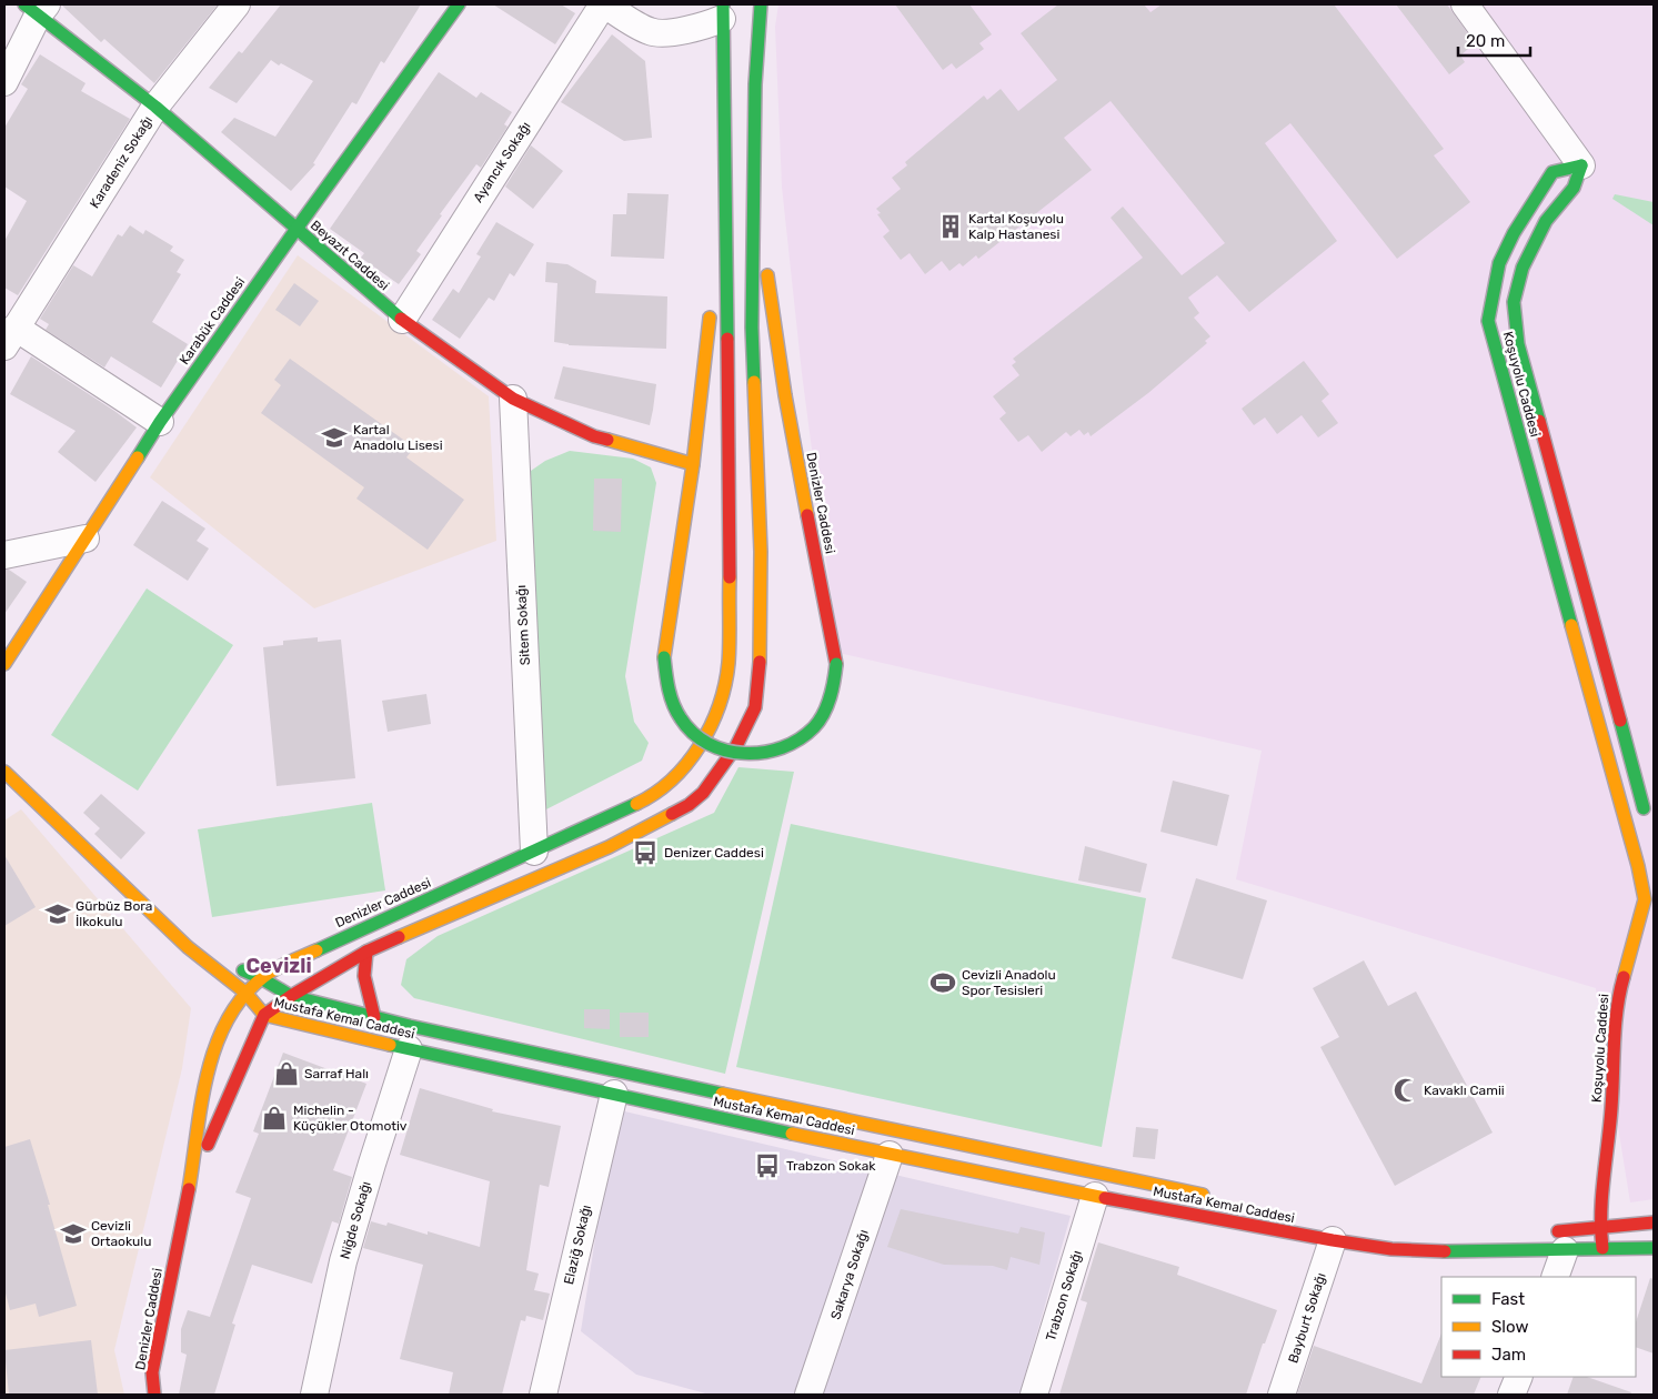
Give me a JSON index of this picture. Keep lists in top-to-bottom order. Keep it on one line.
{"streets":{"street":["Karadeniz Sokağı","Ayancık Sokağı","Beyazıt Caddesi","Karabük Caddesi","Koşuyolu Caddesi","Denizler Caddesi","Sitem Sokağı","Mustafa Kemal Caddesi","Niğde Sokağı","Elaziğ Sokağı","Sakarya Sokağı","Trabzon Sokağı","Bayburt Sokağı"]},"crossings":[["Karadeniz Sokağı","Beyazıt Caddesi"],["Karadeniz Sokağı","Karabük Caddesi"],["Ayancık Sokağı","Beyazıt Caddesi"],["Beyazıt Caddesi","Karabük Caddesi"],["Beyazıt Caddesi","Denizler Caddesi"],["Beyazıt Caddesi","Sitem Sokağı"],["Koşuyolu Caddesi","Mustafa Kemal Caddesi"],["Denizler Caddesi","Sitem Sokağı"],["Denizler Caddesi","Mustafa Kemal Caddesi"],["Mustafa Kemal Caddesi","Niğde Sokağı"],["Mustafa Kemal Caddesi","Elaziğ Sokağı"],["Mustafa Kemal Caddesi","Sakarya Sokağı"],["Mustafa Kemal Caddesi","Trabzon Sokağı"],["Mustafa Kemal Caddesi","Bayburt Sokağı"]],"districts":["Cevizli"],"places":{"building":["Kartal Koşuyolu Kalp Hastanesi"],"school or university":["Kartal Anadolu Lisesi","Gürbüz Bora İlkokulu","Cevizli Ortaokulu"],"bus stop":["Denizer Caddesi","Trabzon Sokak"],"sports":["Cevizli Anadolu Spor Tesisleri"],"shop":["Sarraf Halı","Michelin - Küçükler Otomotiv"],"mosque":["Kavaklı Camii"]},"legend":["Fast","Slow","Jam"],"scale_bar":"20 m"}
